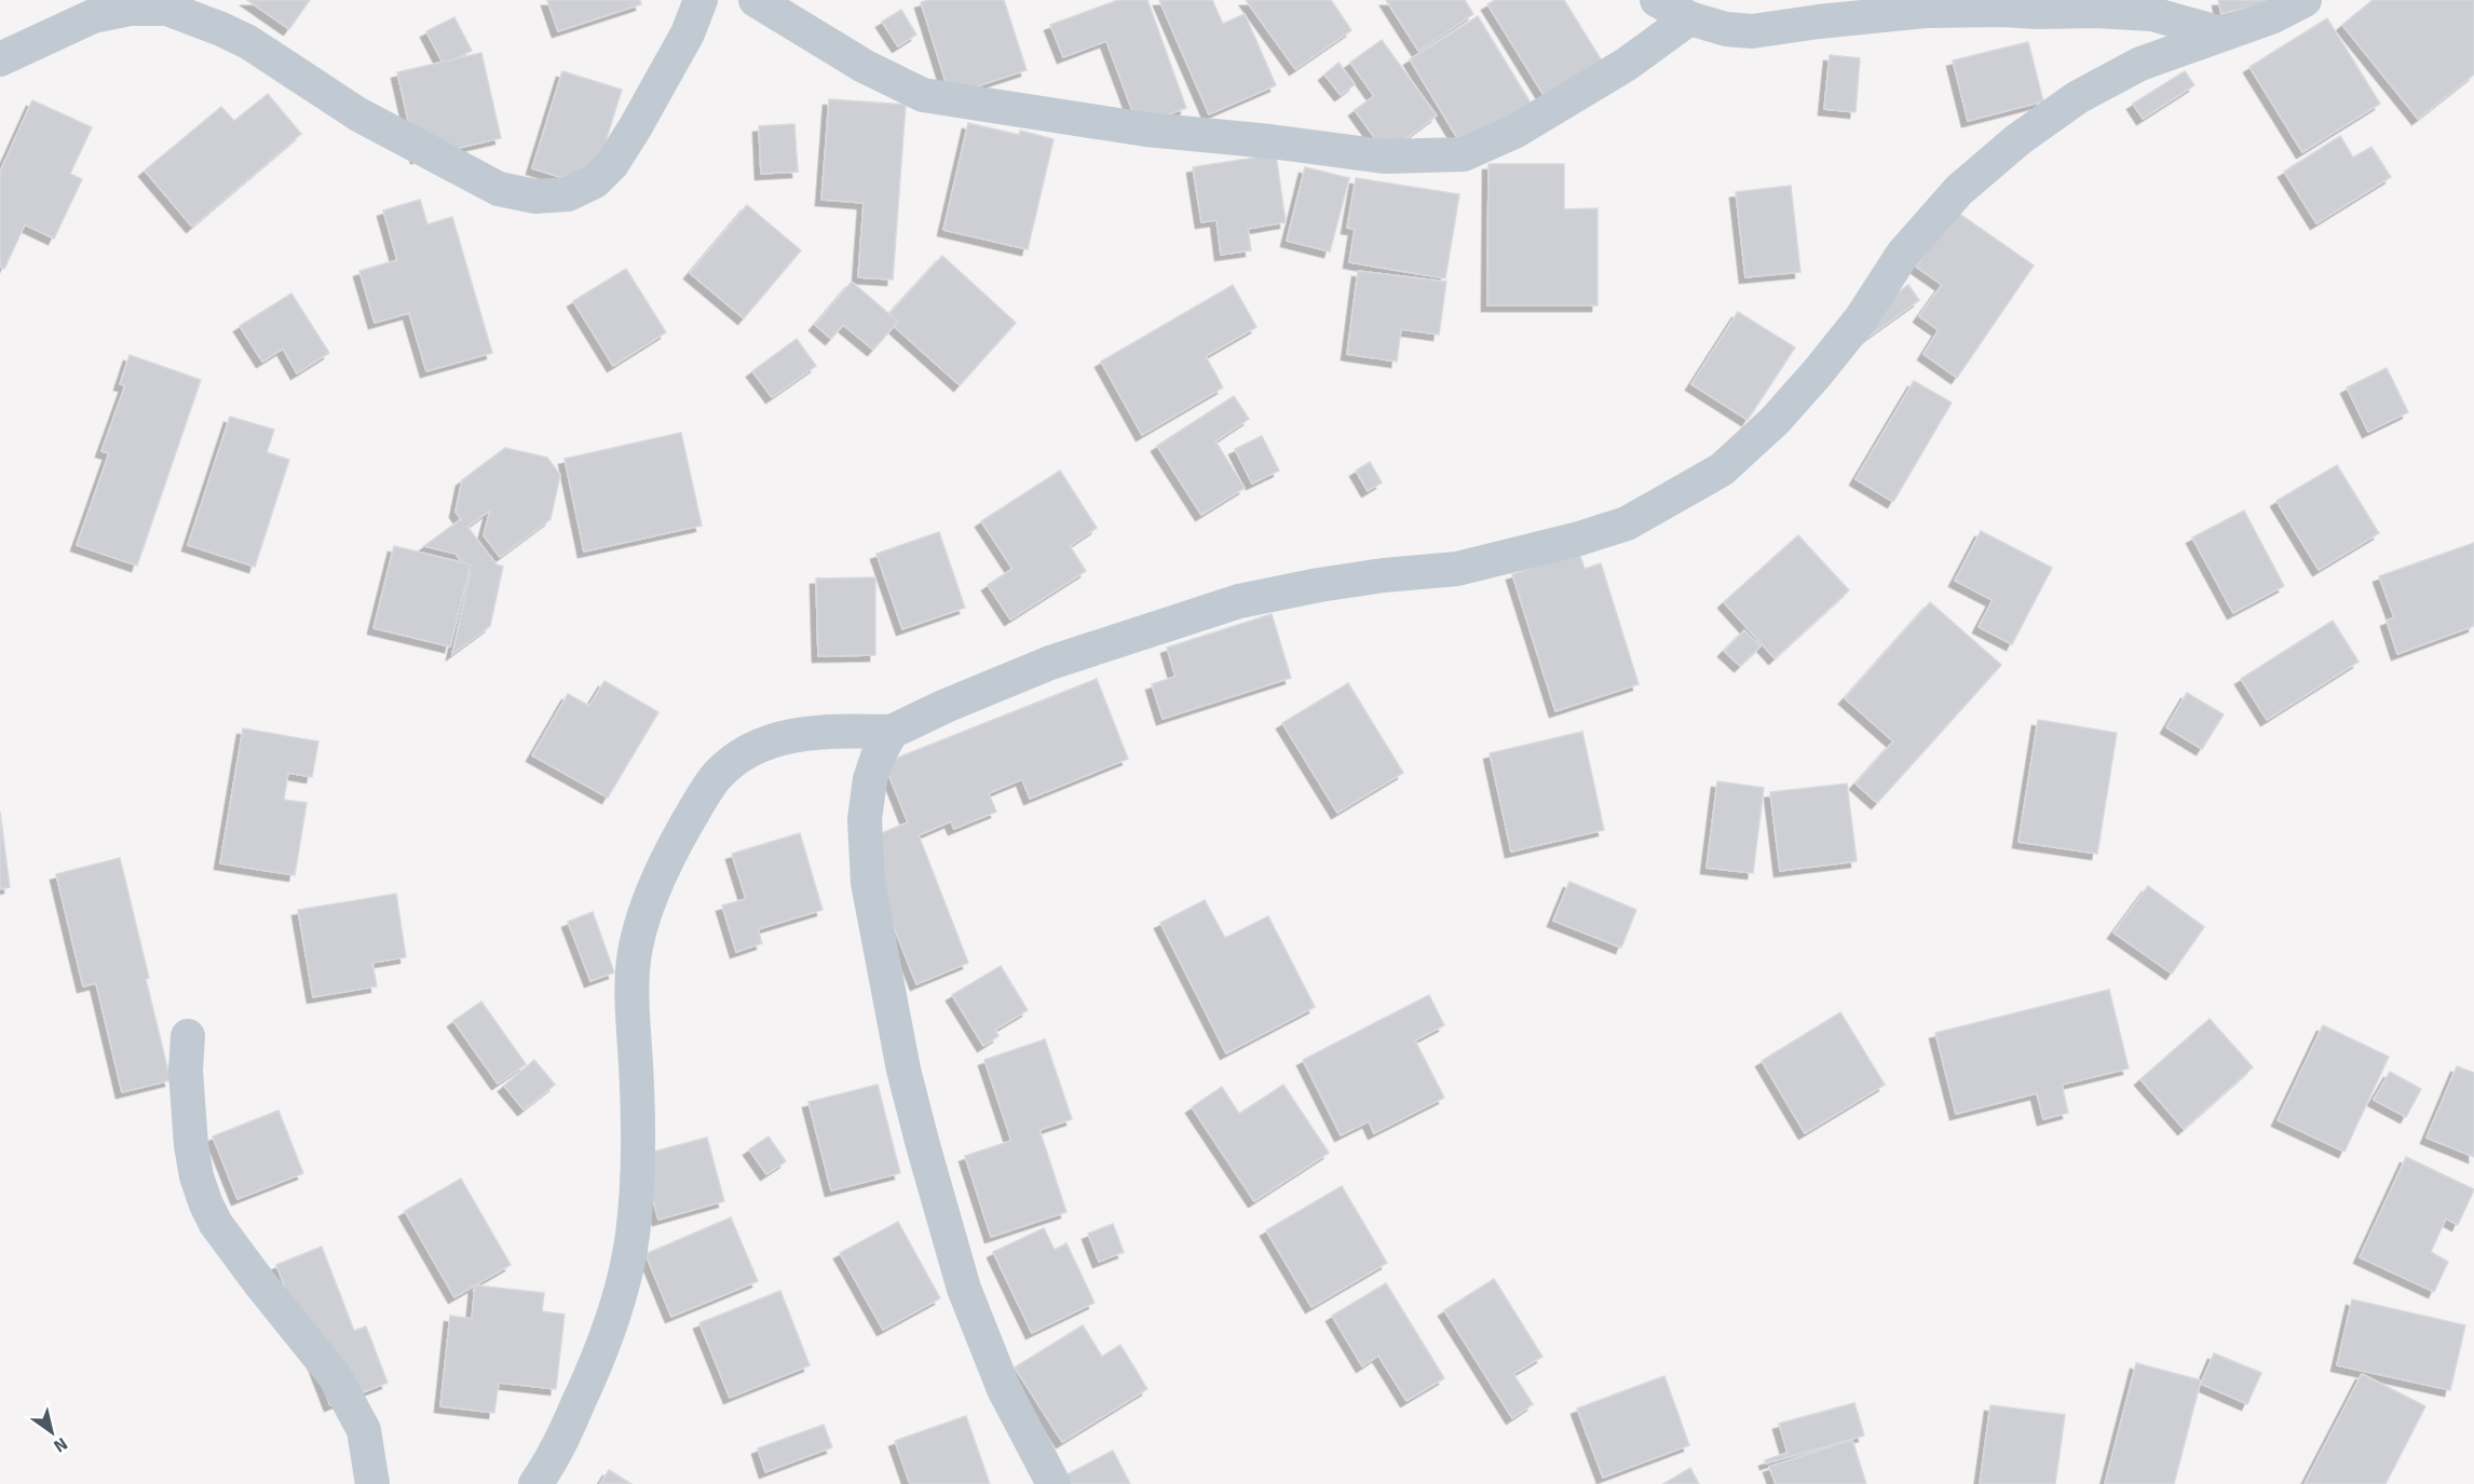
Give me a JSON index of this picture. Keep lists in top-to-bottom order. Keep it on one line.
{"north":"bottom right"}
